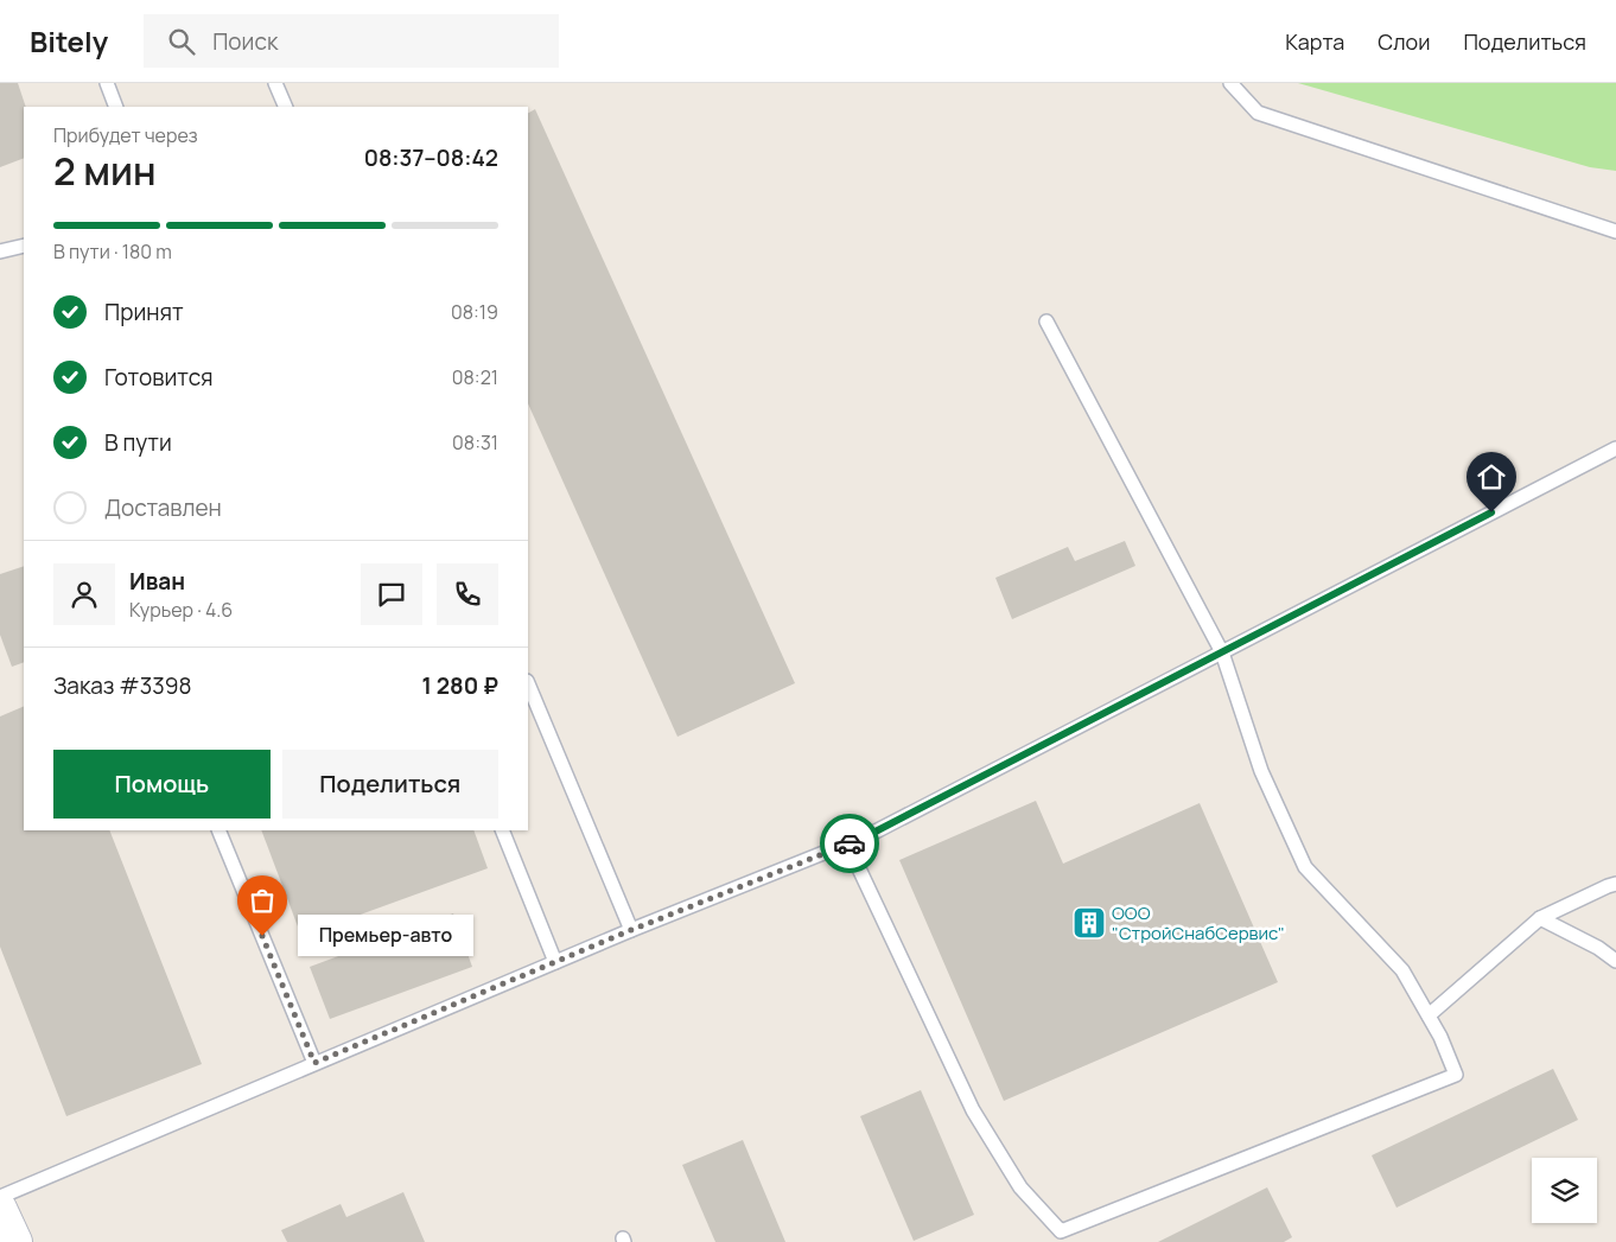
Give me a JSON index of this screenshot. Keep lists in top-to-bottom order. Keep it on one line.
{"places":{"building":["ООО \"СтройСнабСервис\""],"other":["Премьер-авто"]},"page":{"header":"Bitely","search":"Поиск","nav":["Карта","Слои","Поделиться"],"heading":["2 мин","Прибудет через","08:37–08:42"],"panel":["Иван","Курьер · 4.6","Заказ #3398","1 280 ₽"],"bar":"В пути · 180 m","list":[["Принят","08:19"],["Готовится","08:21"],["В пути","08:31"],"Доставлен"],"buttons":["Помощь","Поделиться"],"bubble":"Премьер-авто"}}
